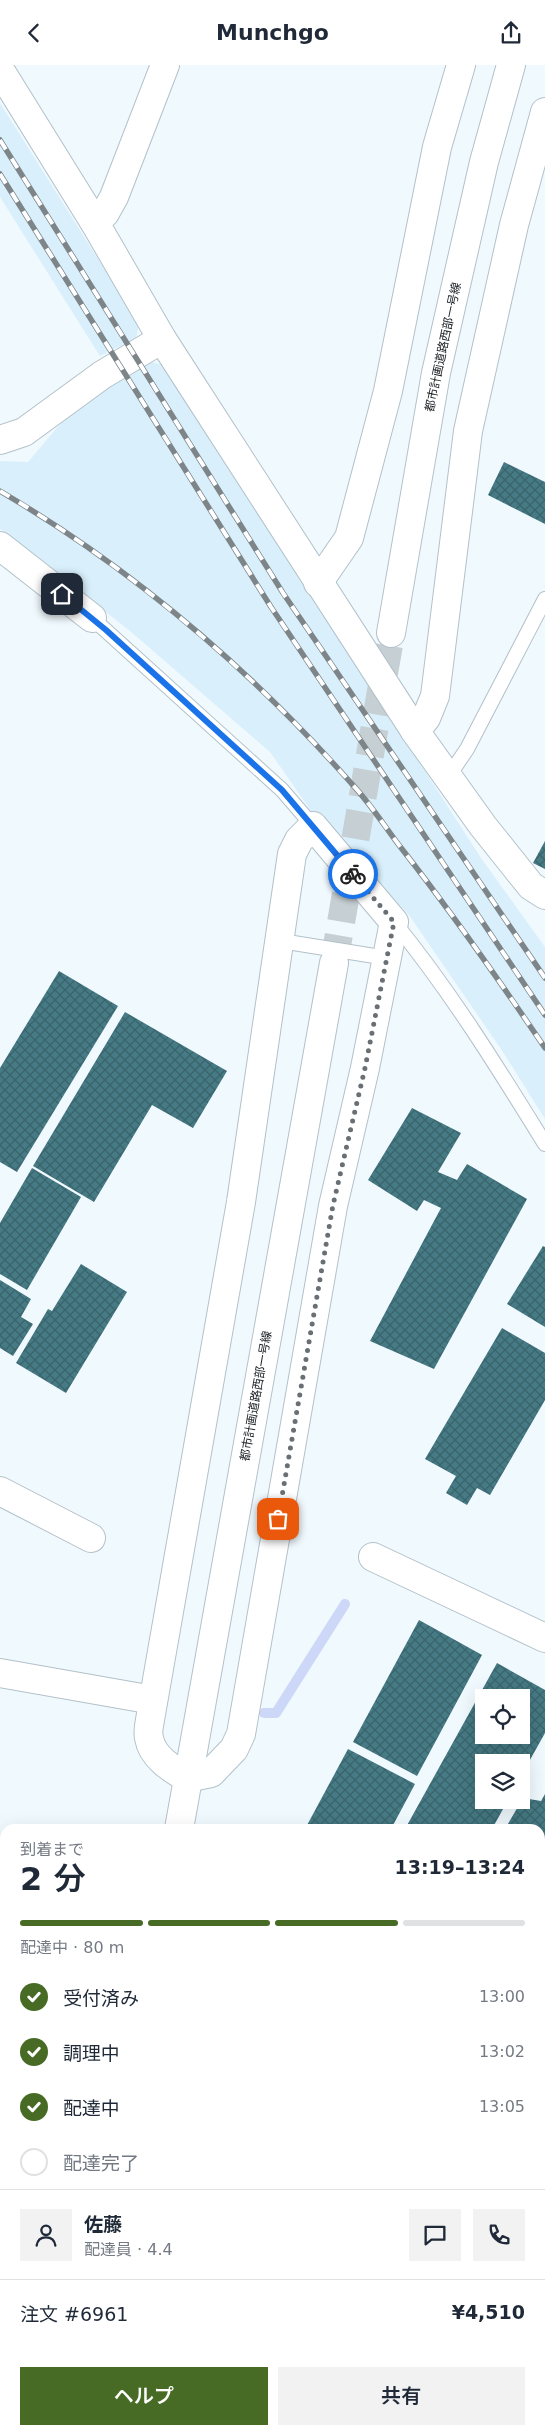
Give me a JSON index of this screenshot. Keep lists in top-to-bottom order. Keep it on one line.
{"streets":{"street":["都市計画道路西部一号線"]},"page":{"header":"Munchgo","heading":["2 分","到着まで","13:19–13:24"],"panel":["佐藤","配達員 · 4.4","注文 #6961","¥4,510"],"bar":"配達中 · 80 m","list":[["受付済み","13:00"],["調理中","13:02"],["配達中","13:05"],"配達完了"],"buttons":["ヘルプ","共有"]}}
